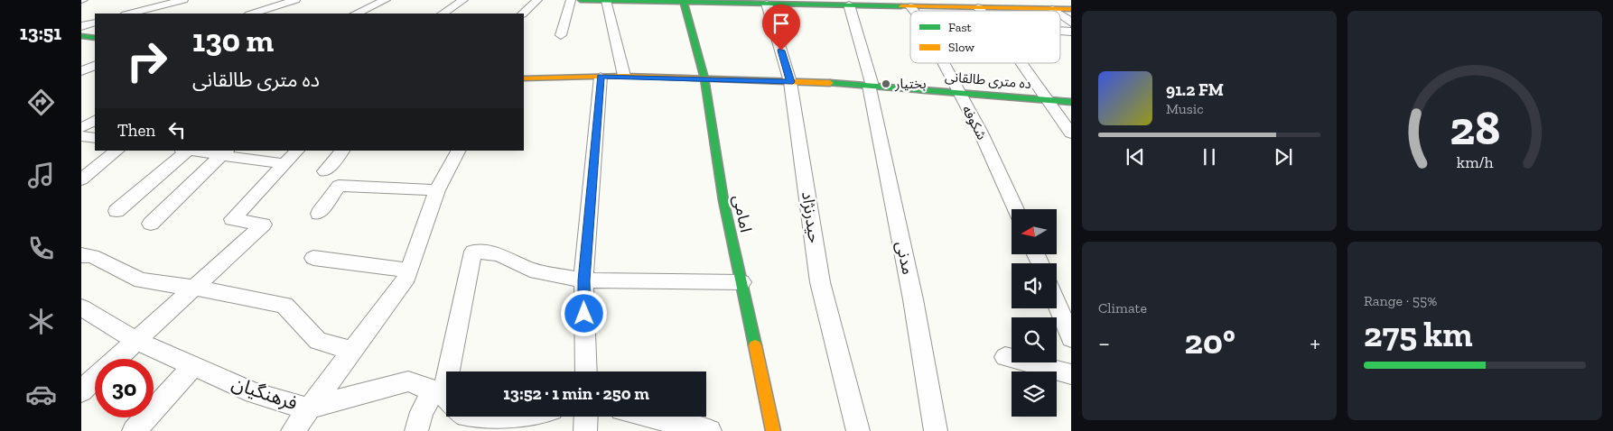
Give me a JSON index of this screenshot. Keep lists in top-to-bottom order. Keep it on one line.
{"streets":{"street":["ده متری طالقانی","شکوفه","امامی","حیدرنژاد","مدنی","فرهنگیان"]},"crossings":[["ده متری طالقانی","شکوفه"],["ده متری طالقانی","امامی"],["ده متری طالقانی","حیدرنژاد"],["ده متری طالقانی","مدنی"]],"places":["بختیار"],"legend":["Fast","Slow"],"north":"left","page":{"tabs":"13:51","turn":["130 m","ده متری طالقانی"],"song":["91.2 FM","Music"],"then":"Then","tile":["Climate",["Range · 55%","275 km"]],"heat":["−","20°","+"],"limit":"30","trip":"13:52 · 1 min · 250 m","gauge":["28","km/h"]}}
